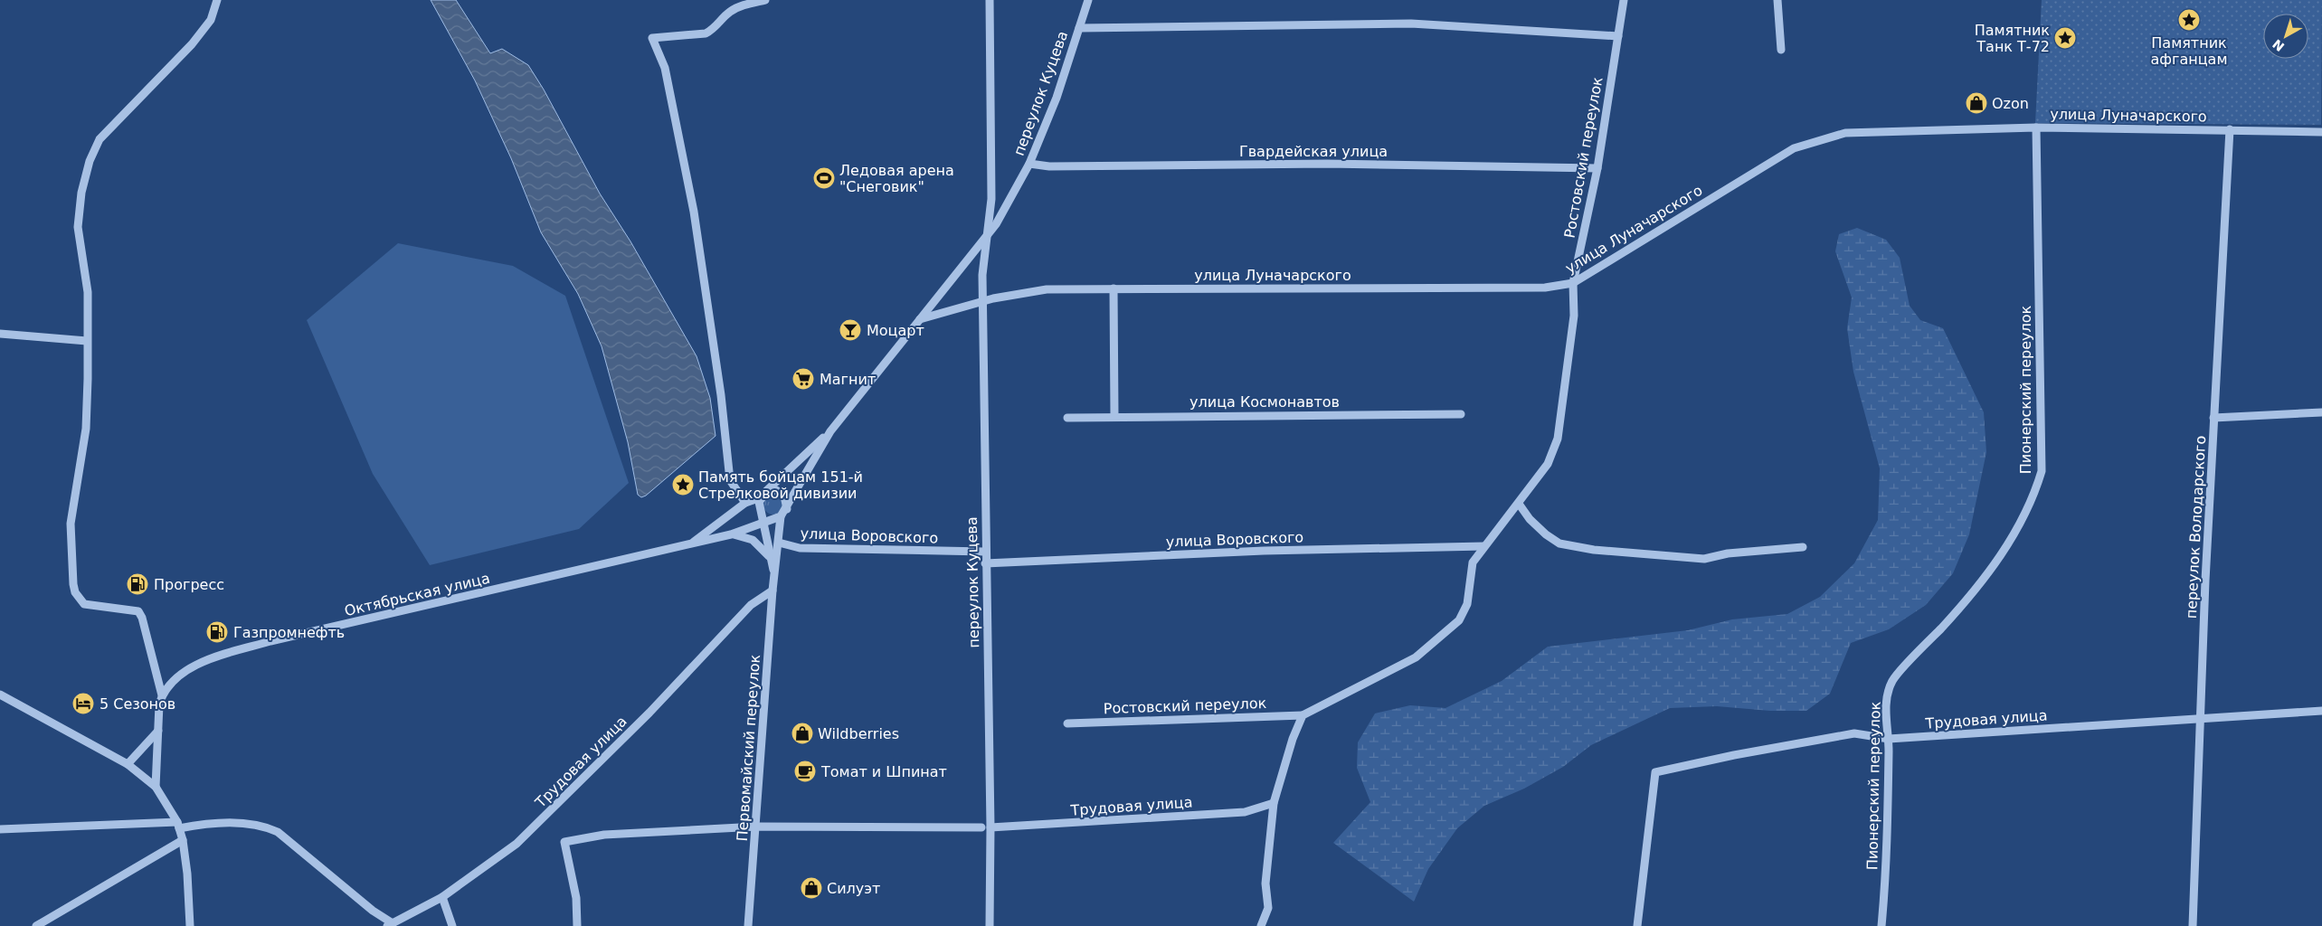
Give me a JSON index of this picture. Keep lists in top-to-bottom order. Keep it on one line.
{"streets":{"street":["переулок Куцева","улица Луначарского","Гвардейская улица","Ростовский переулок","Пионерский переулок","улица Космонавтов","переулок Володарского","улица Воровского","Октябрьская улица","Трудовая улица","Первомайский переулок"]},"crossings":[["переулок Куцева","улица Луначарского"],["переулок Куцева","Гвардейская улица"],["переулок Куцева","улица Воровского"],["переулок Куцева","Трудовая улица"],["улица Луначарского","Ростовский переулок"],["улица Луначарского","Пионерский переулок"],["улица Луначарского","переулок Володарского"],["Гвардейская улица","Ростовский переулок"],["Ростовский переулок","улица Воровского"],["Пионерский переулок","Трудовая улица"],["переулок Володарского","Трудовая улица"],["улица Воровского","Первомайский переулок"],["Октябрьская улица","Первомайский переулок"],["Трудовая улица","Первомайский переулок"]],"places":{"place":["Памятник афганцам","Памятник Танк Т-72","Память бойцам 151-й Стрелковой дивизии"],"shop":["Ozon","Wildberries","Силуэт"],"sports":["Ледовая арена \"Снеговик\""],"bar":["Моцарт"],"supermarket":["Магнит"],"fuel station":["Прогресс","Газпромнефть"],"hotel":["5 Сезонов"],"cafe":["Томат и Шпинат"]},"north":"bottom left"}
